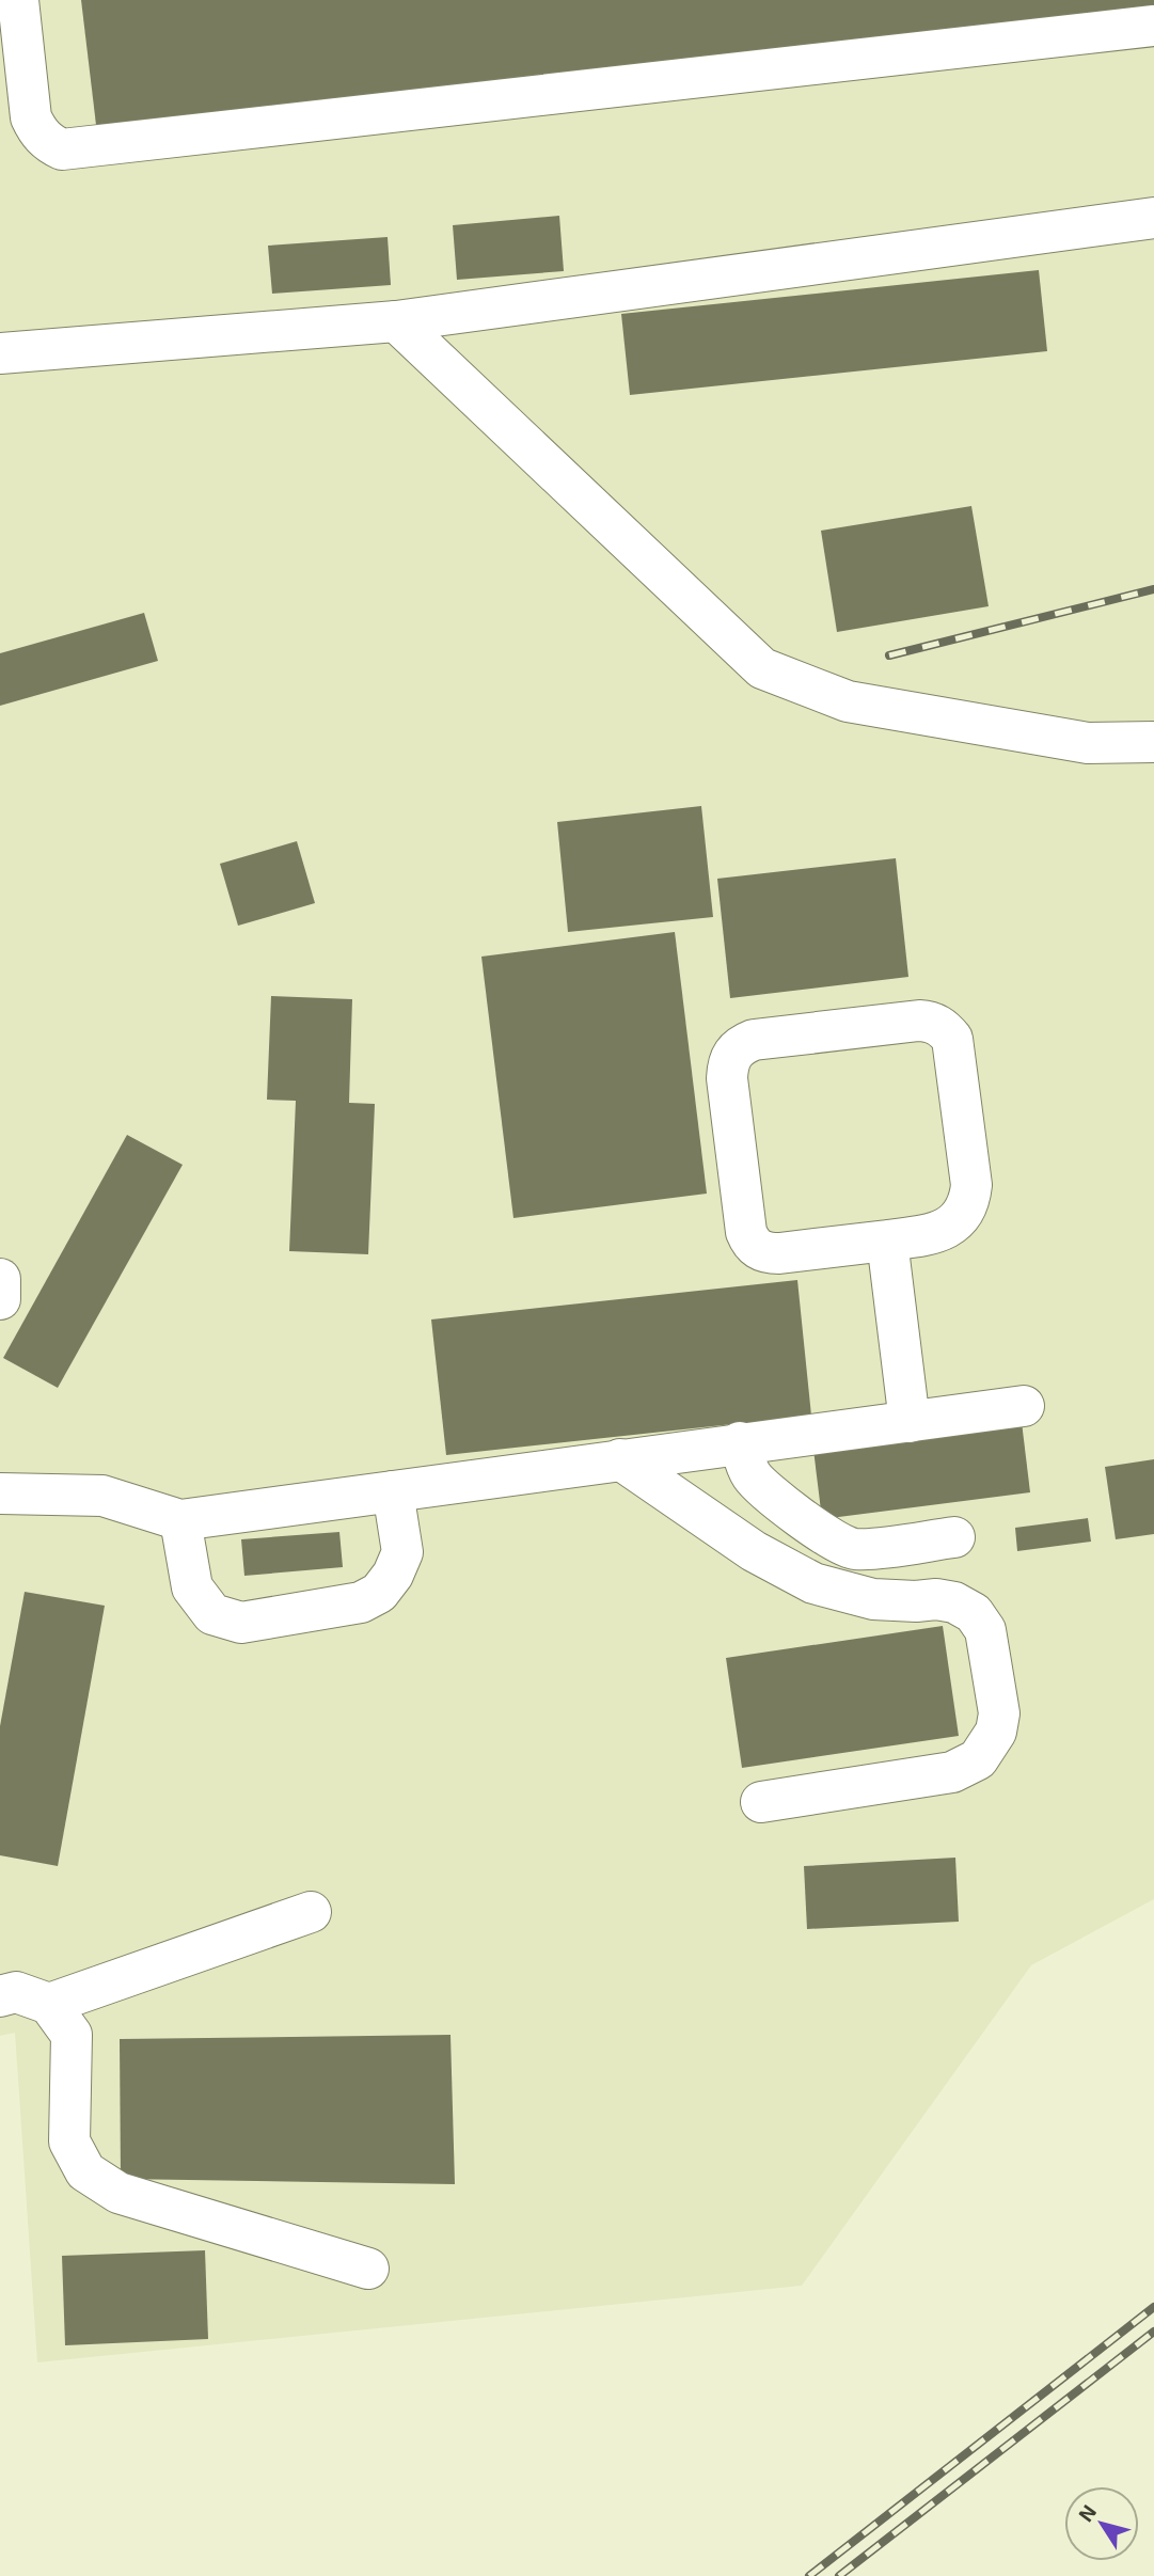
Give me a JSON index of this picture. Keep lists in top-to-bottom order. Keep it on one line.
{"north":"top left"}
